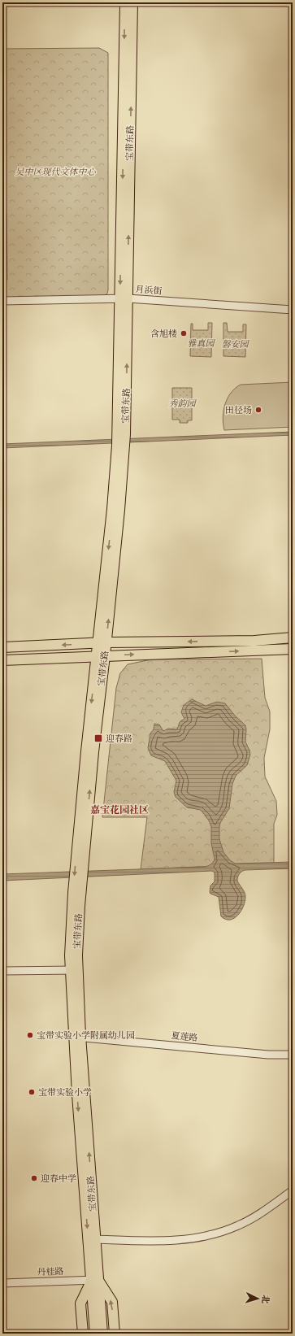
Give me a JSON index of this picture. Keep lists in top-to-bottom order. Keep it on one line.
{"streets":{"main road":["宝带东路"],"street":["月浜街","夏莲路","丹桂路"]},"crossings":[["宝带东路","月浜街"],["宝带东路","夏莲路"],["宝带东路","丹桂路"]],"districts":["嘉宝花园社区"],"parks":["吴中区现代文体中心","雅真园","磐安园","秀韵园"],"places":{"other":["含旭楼","田径场","宝带实验小学附属幼儿园","宝带实验小学","迎春中学"],"transit":["迎春路"]},"north":"right"}
